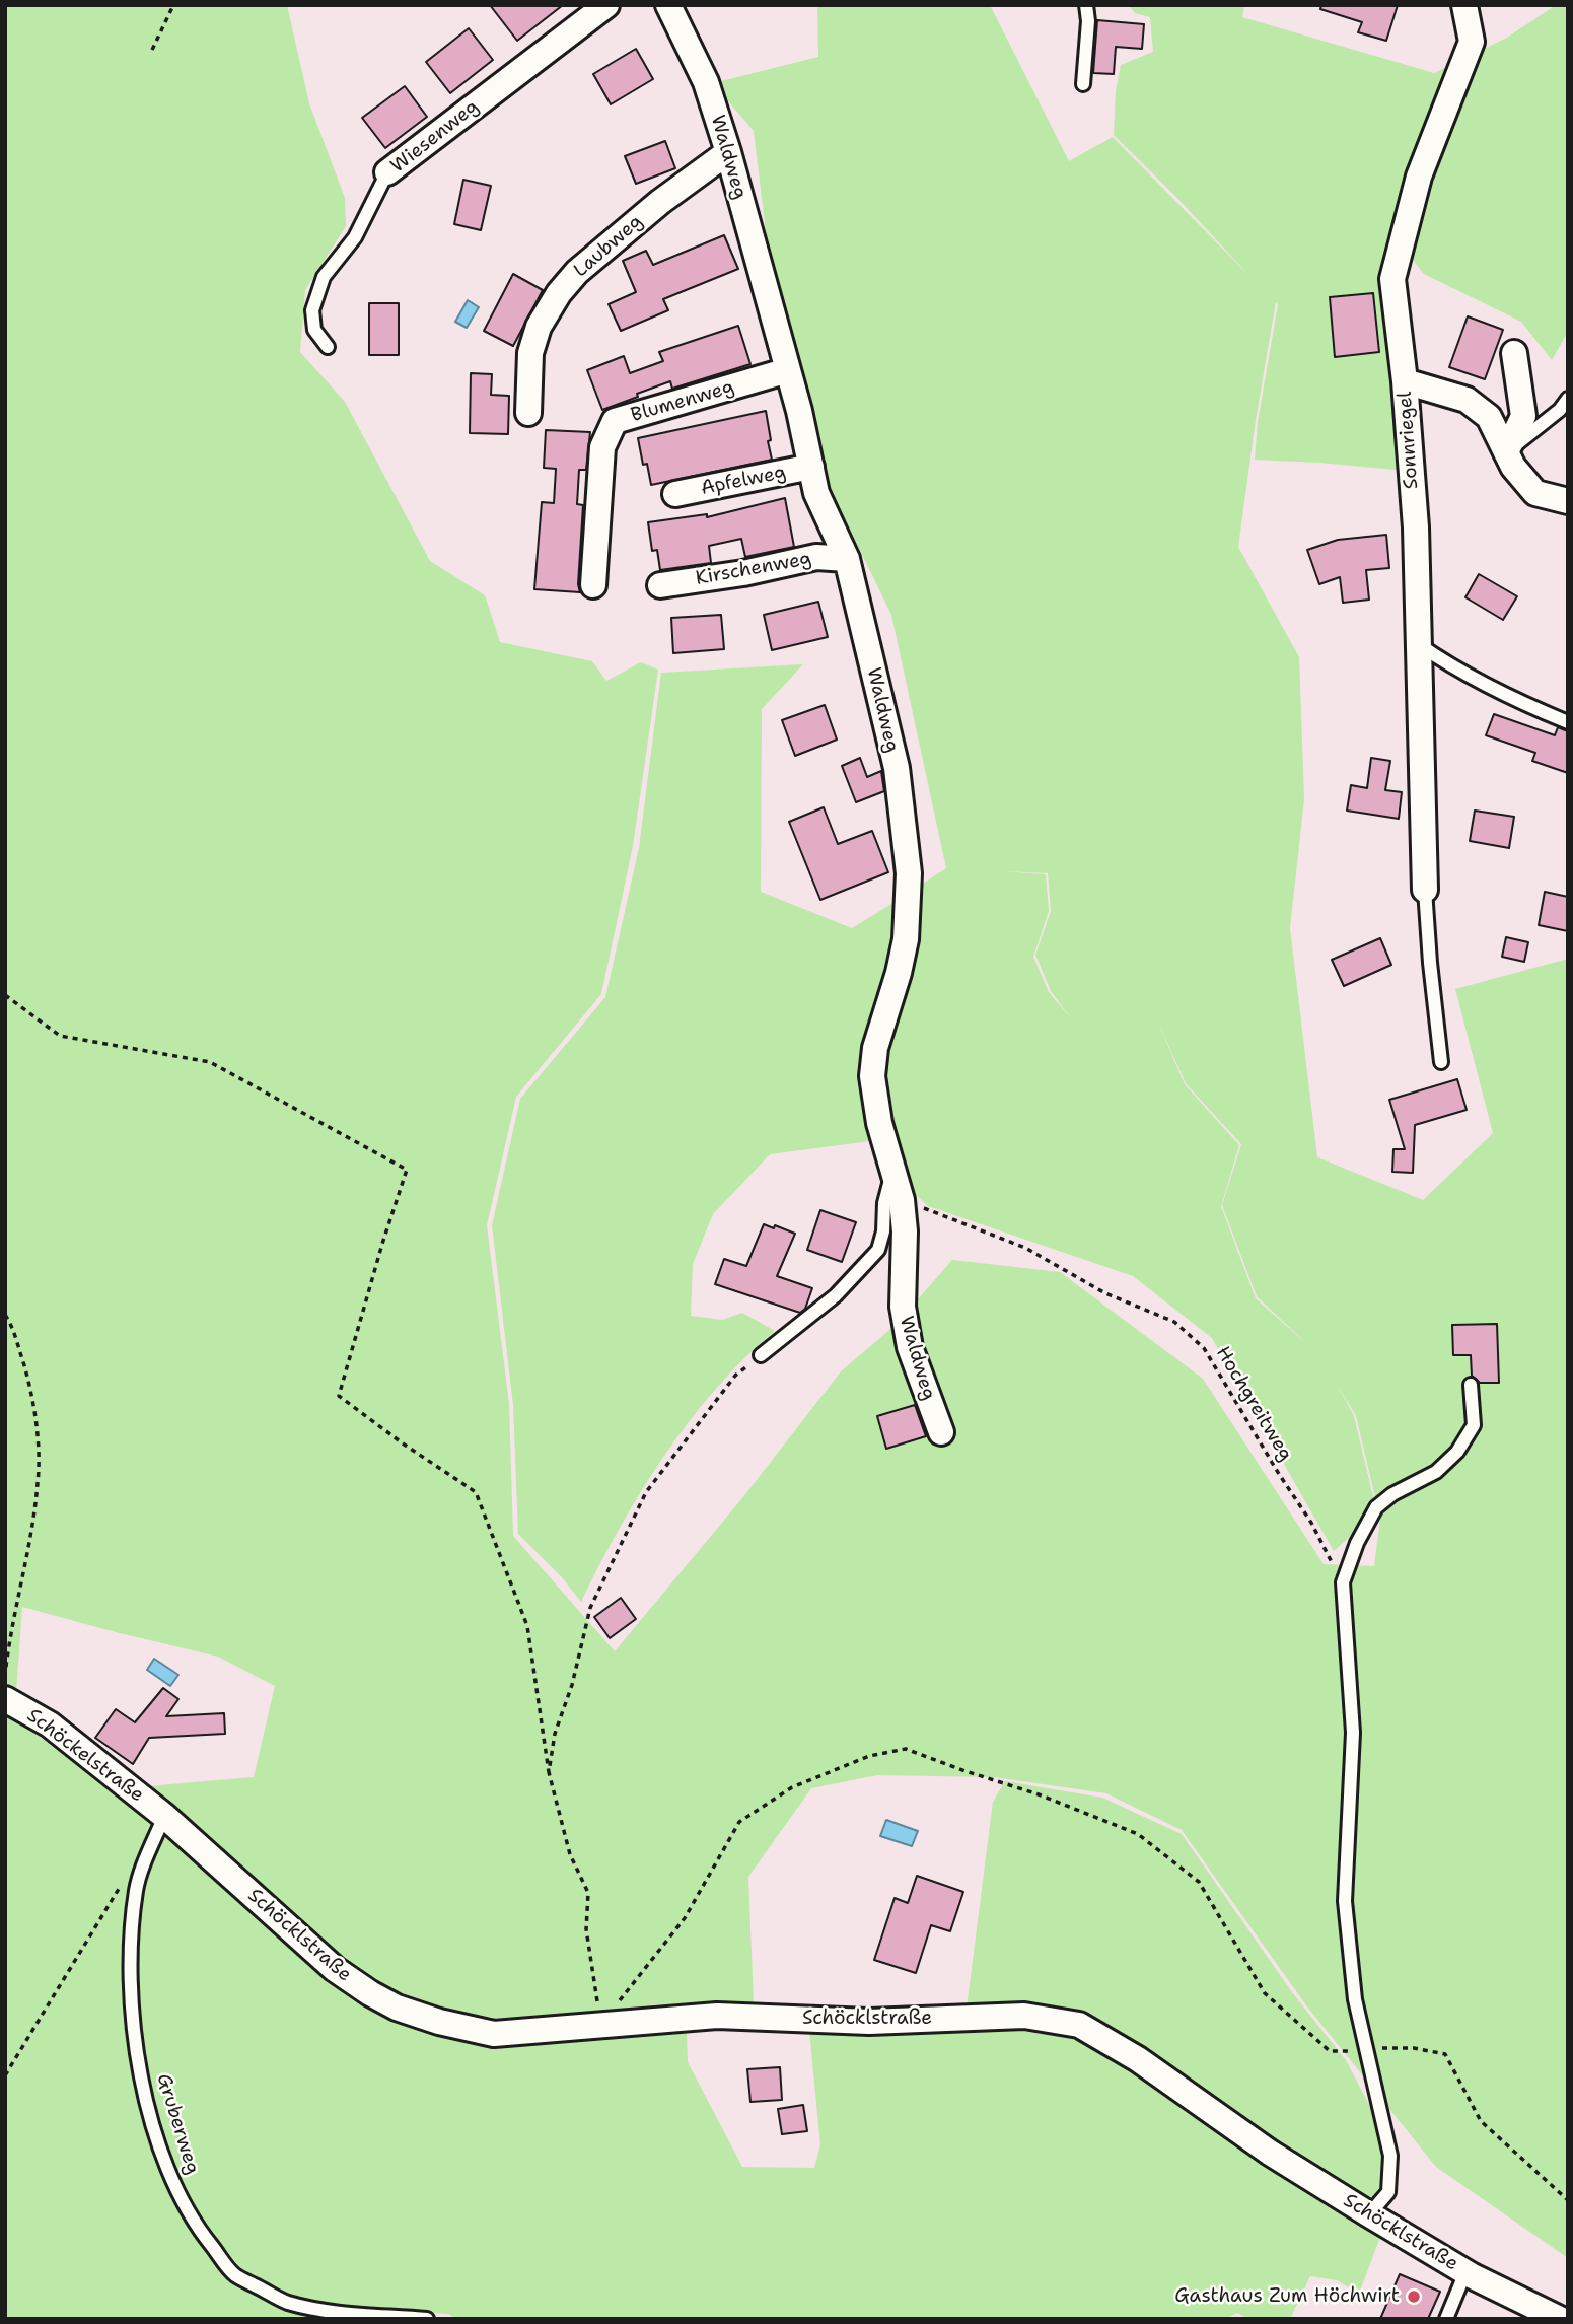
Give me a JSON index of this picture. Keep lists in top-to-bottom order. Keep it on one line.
{"streets":{"street":["Wiesenweg","Waldweg","Laubweg","Blumenweg","Sonnriegel","Apfelweg","Kirschenweg","Schöckelstraße","Schöcklstraße"],"lane":["Gruberweg"],"path":["Hochgreitweg"]},"crossings":[["Waldweg","Laubweg"],["Waldweg","Blumenweg"],["Waldweg","Apfelweg"],["Waldweg","Kirschenweg"],["Waldweg","Hochgreitweg"],["Schöckelstraße","Schöcklstraße"],["Schöckelstraße","Gruberweg"],["Schöcklstraße","Gruberweg"]],"places":["Gasthaus Zum Höchwirt"]}
